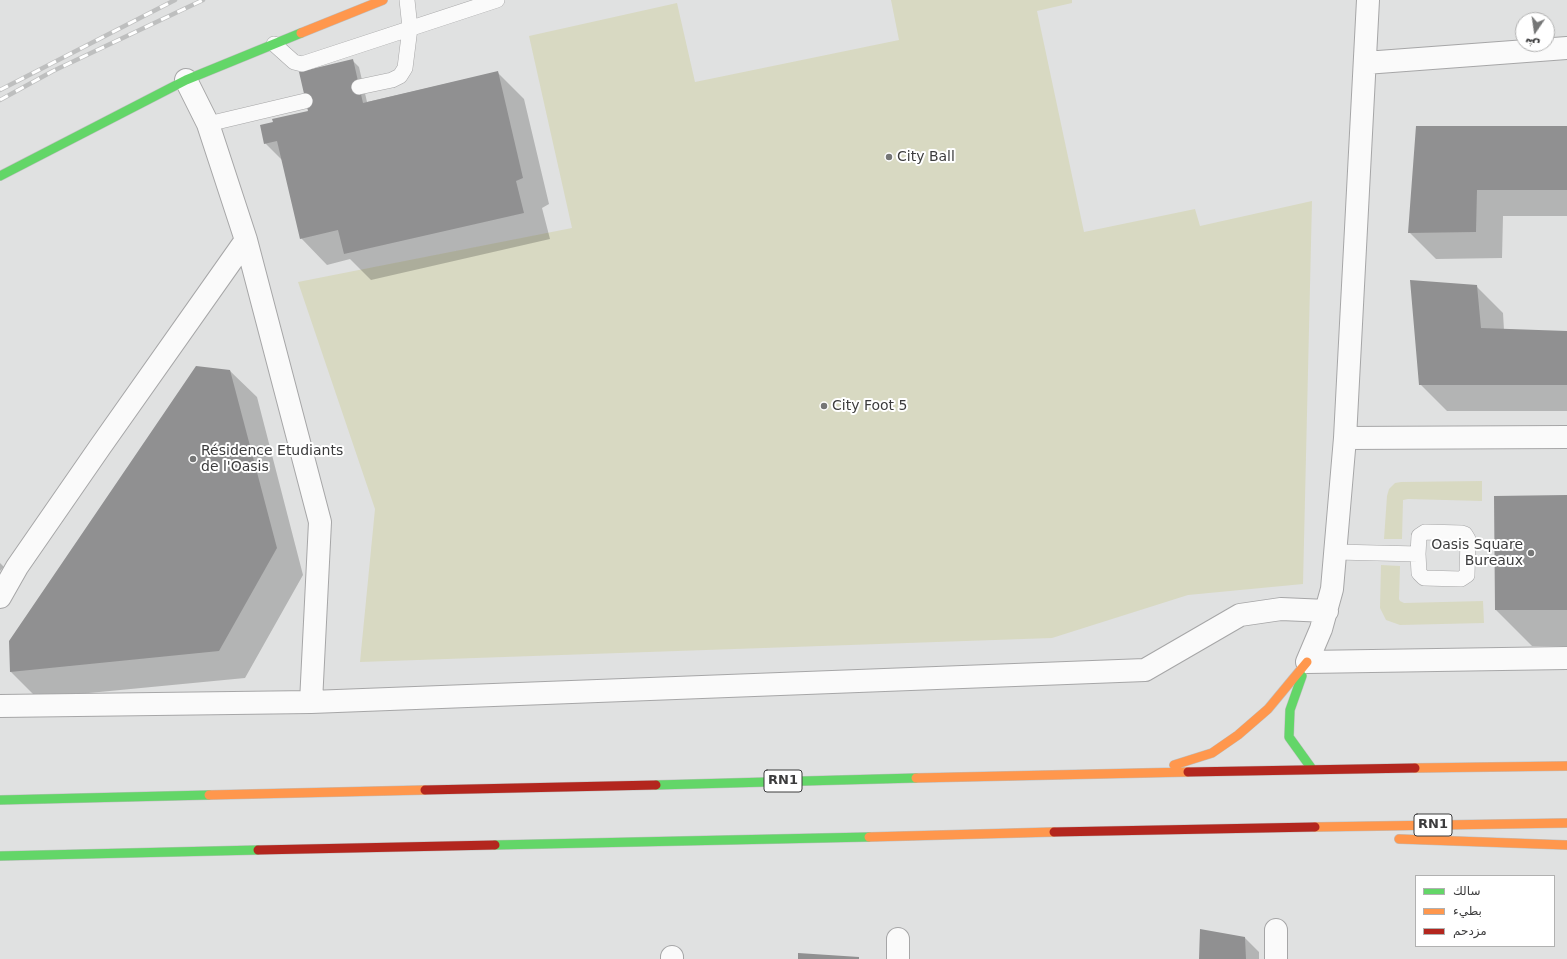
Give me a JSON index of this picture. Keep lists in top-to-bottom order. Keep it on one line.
{"streets":{"main road":["RN1"]},"places":["City Ball","City Foot 5","Résidence Etudiants de l'Oasis","Oasis Square Bureaux"],"legend":["سالك","بطيء","مزدحم"],"north":"bottom"}
